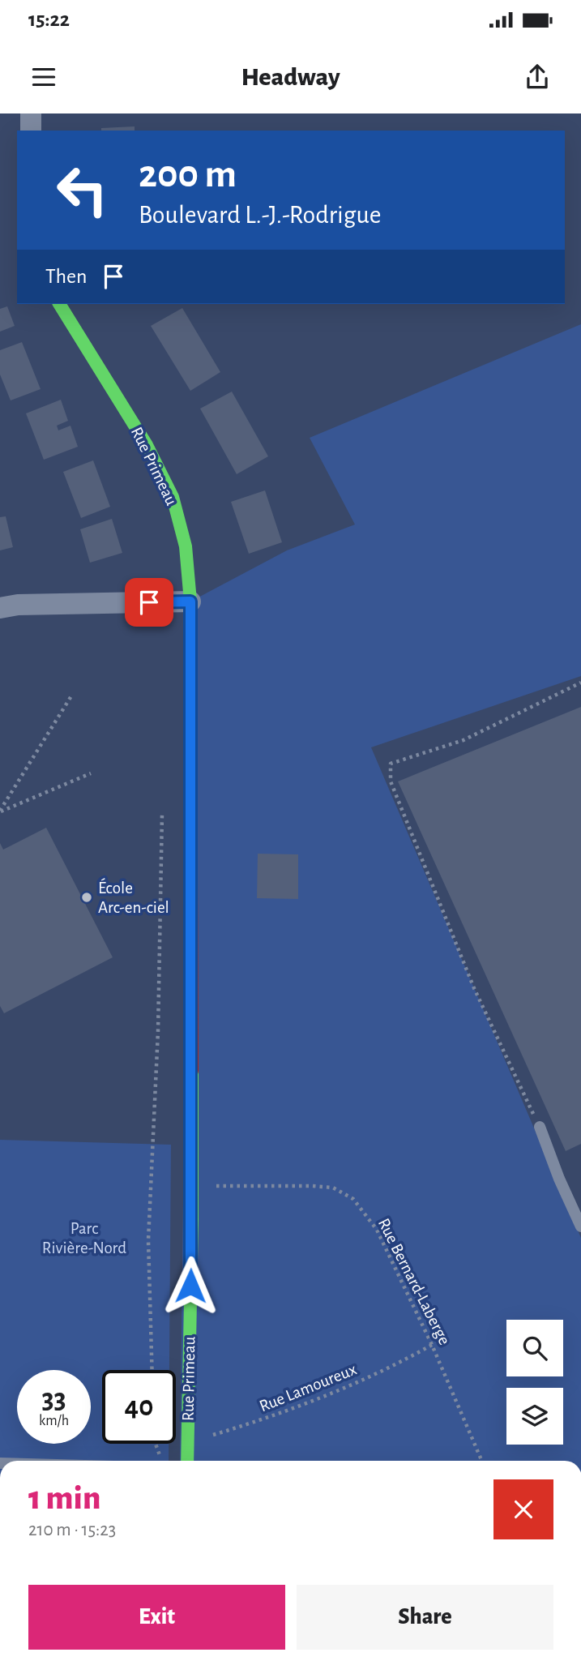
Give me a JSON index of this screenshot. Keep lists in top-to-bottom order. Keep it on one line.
{"streets":{"street":["Rue Primeau"],"path":["Rue Bernard-Laberge","Rue Lamoureux"]},"crossings":[["Rue Primeau","Rue Bernard-Laberge"],["Rue Primeau","Rue Lamoureux"],["Rue Bernard-Laberge","Rue Lamoureux"]],"parks":["Parc Rivière-Nord"],"places":["École Arc-en-ciel"],"page":{"status":"15:22","header":"Headway","turn":["200 m","Boulevard L.-J.-Rodrigue"],"then":"Then","speed":"33 km/h","limit":"40","heading":["1 min","210 m · 15:23"],"buttons":["Exit","Share"]}}
